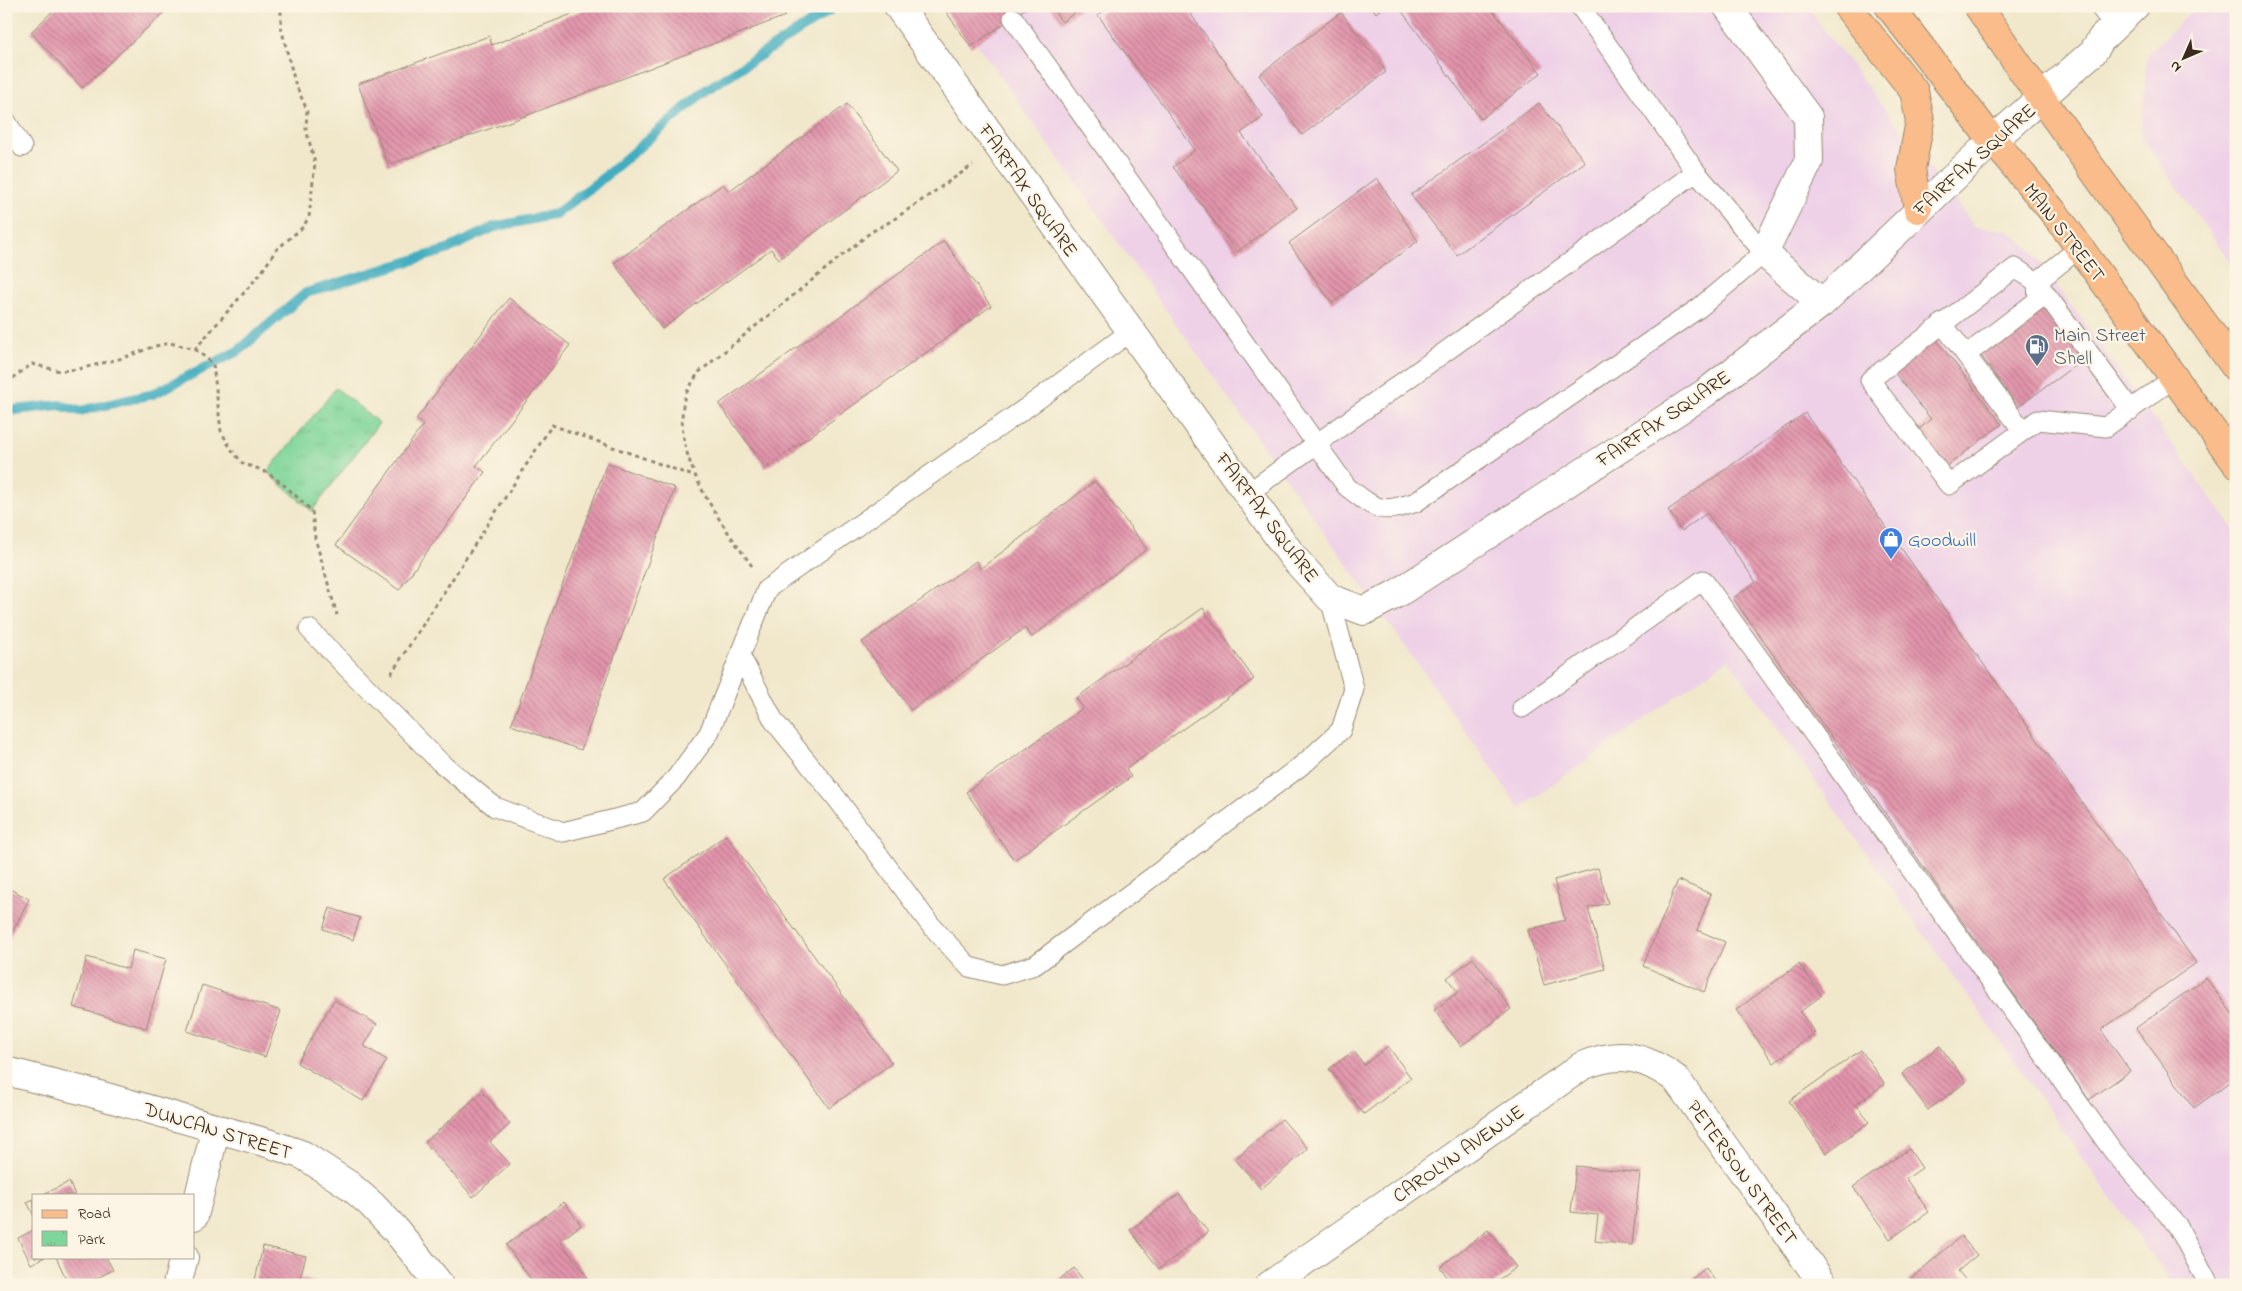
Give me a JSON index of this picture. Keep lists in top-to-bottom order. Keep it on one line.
{"streets":{"main road":["MAIN STREET"],"street":["FAIRFAX SQUARE","DUNCAN STREET","CAROLYN AVENUE","PETERSON STREET"]},"crossings":[["FAIRFAX SQUARE","MAIN STREET"],["CAROLYN AVENUE","PETERSON STREET"]],"places":{"fuel station":["Main Street Shell"],"shop":["Goodwill"]},"legend":["Road","Park"],"north":"bottom left"}
